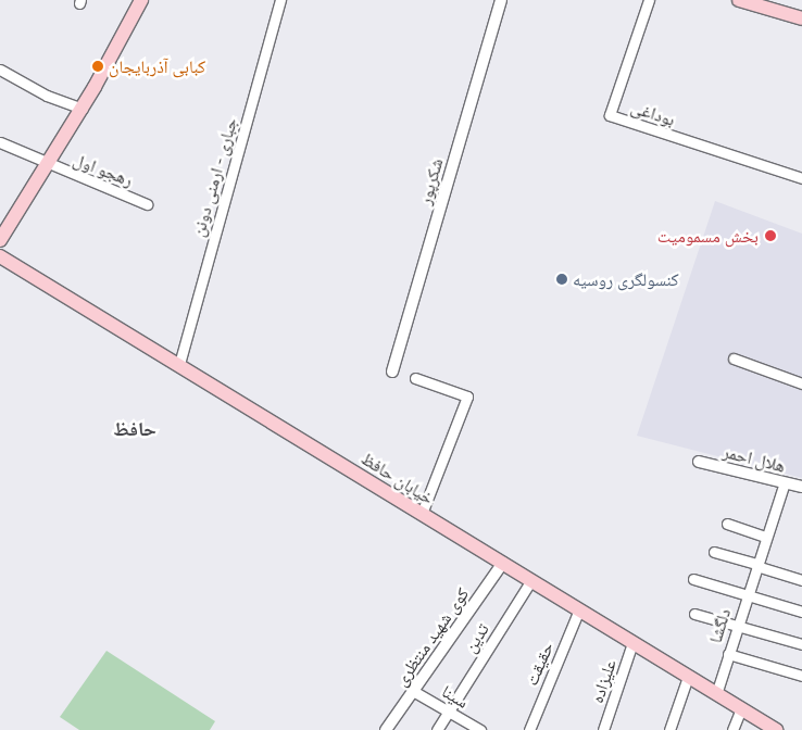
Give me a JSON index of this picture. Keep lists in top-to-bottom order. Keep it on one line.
{"streets":{"main road":["خیابان حافظ"],"street":["بوداغی","رهجو اول","جباری - ارمنی دونن","شکرپور","هلال احمر","دلگشا","کوی شهید منتظری","تدین","حقیقت","علیزاده","سینا"]},"crossings":[["جباری - ارمنی دونن","خیابان حافظ"],["هلال احمر","دلگشا"],["خیابان حافظ","دلگشا"],["خیابان حافظ","کوی شهید منتظری"],["خیابان حافظ","تدین"],["خیابان حافظ","حقیقت"],["خیابان حافظ","علیزاده"],["کوی شهید منتظری","سینا"],["تدین","سینا"]],"districts":["حافظ"],"places":["کبابی آذربایجان","بخش مسمومیت","کنسولگری روسیه"]}
